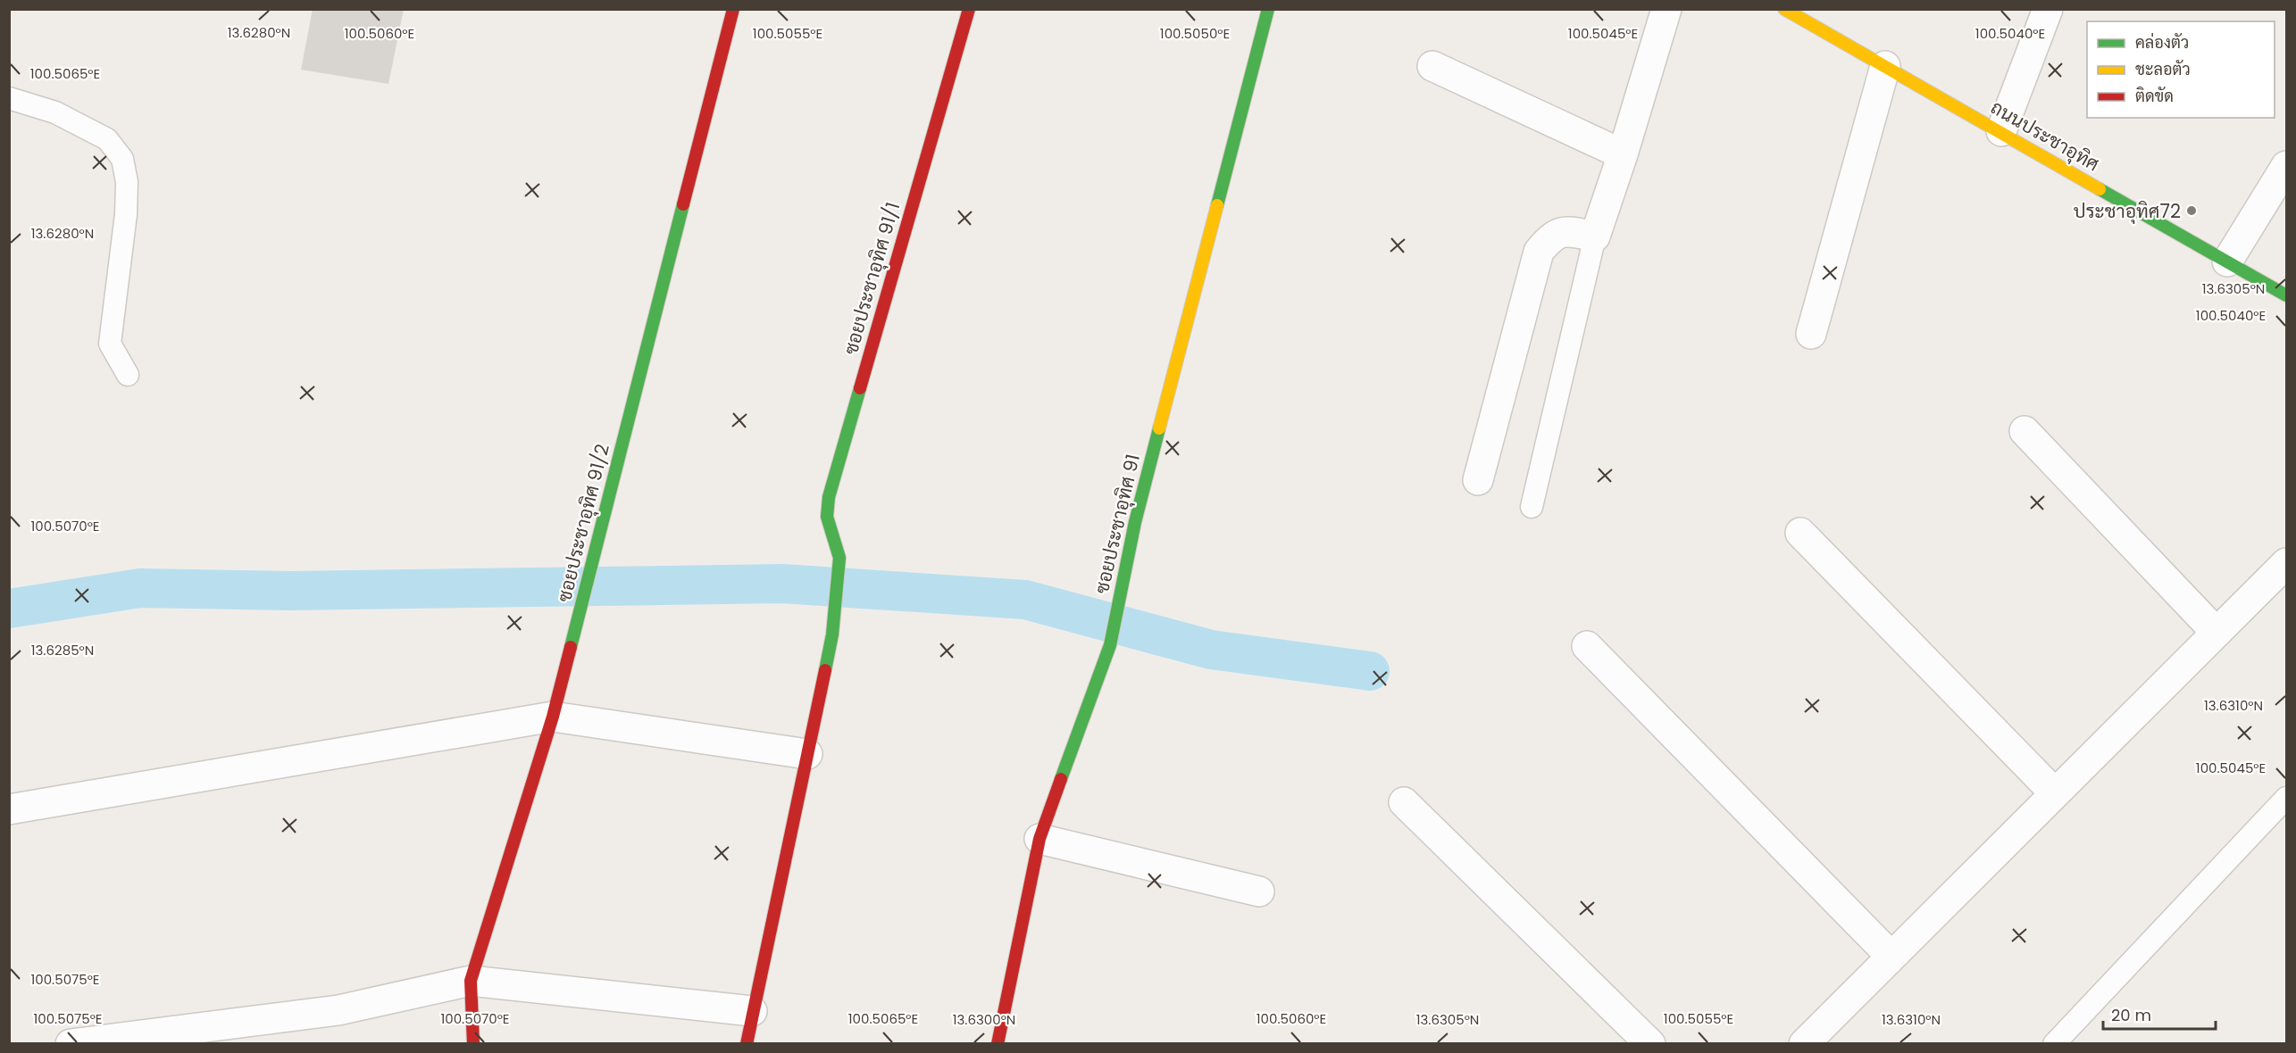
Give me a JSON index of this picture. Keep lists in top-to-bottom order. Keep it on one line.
{"streets":{"street":["ถนนประชาอุทิศ","ซอยประชาอุทิศ 91/1","ซอยประชาอุทิศ 91/2","ซอยประชาอุทิศ 91"]},"places":["ประชาอุทิศ72"],"legend":["คล่องตัว","ชะลอตัว","ติดขัด"],"scale_bar":"20 m","coordinates":["13.6280°N","100.5060°E","100.5055°E","100.5050°E","100.5045°E","100.5040°E","100.5065°E","13.6305°N","100.5070°E","13.6285°N","13.6310°N","100.5075°E","13.6300°N"]}
